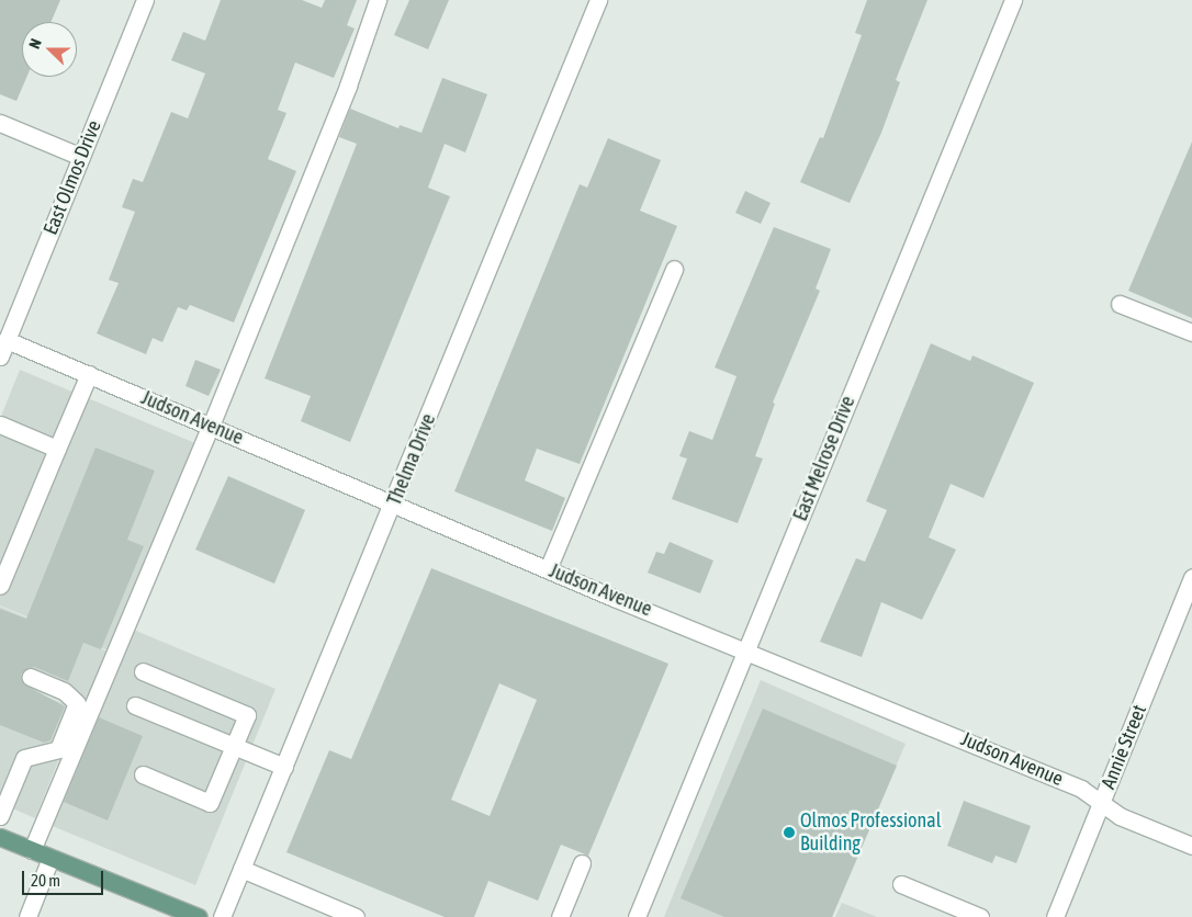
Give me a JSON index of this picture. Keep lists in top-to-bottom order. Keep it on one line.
{"streets":{"street":["East Olmos Drive","Judson Avenue","East Melrose Drive","Thelma Drive","Annie Street"]},"crossings":[["East Olmos Drive","Judson Avenue"],["Judson Avenue","East Melrose Drive"],["Judson Avenue","Thelma Drive"],["Judson Avenue","Annie Street"]],"places":["Olmos Professional Building"],"scale_bar":"20 m","north":"left"}
